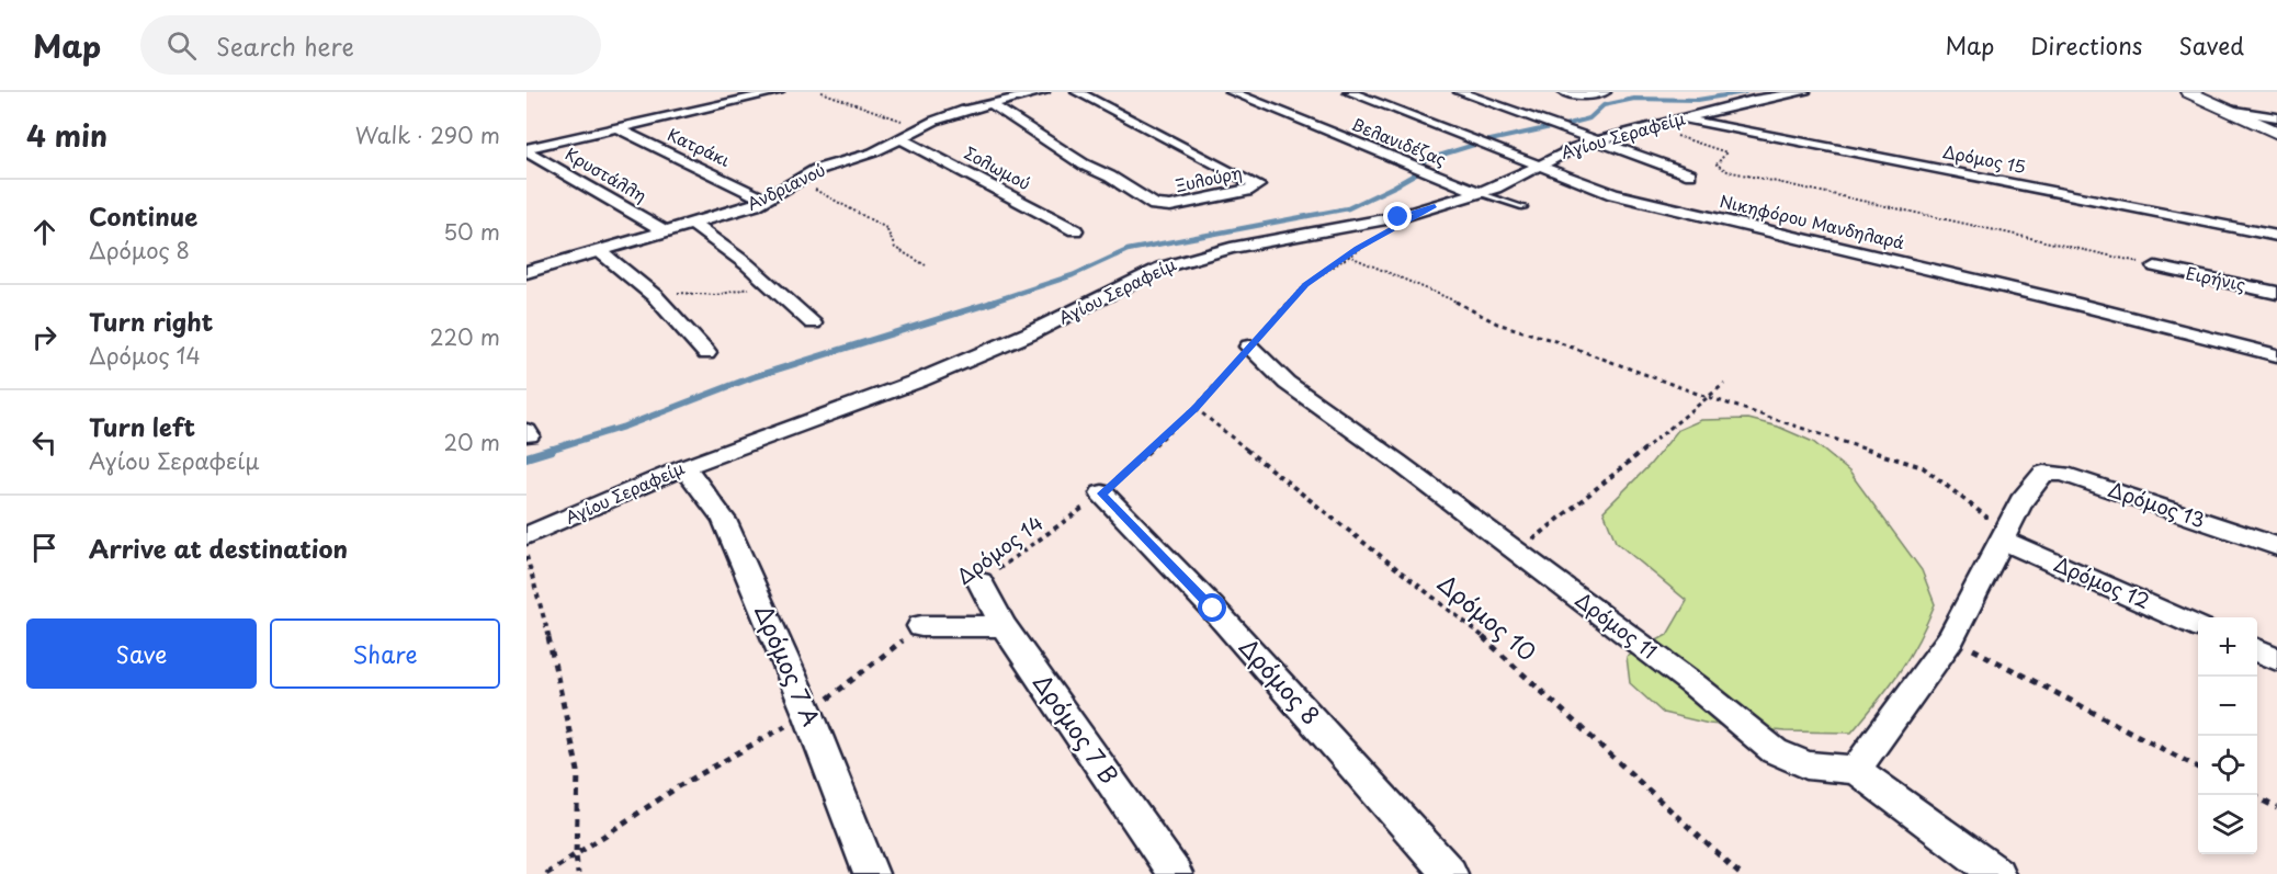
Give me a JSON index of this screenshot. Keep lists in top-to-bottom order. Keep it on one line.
{"streets":{"street":["Αγίου Σεραφείμ","Βελανιδέζας","Κατράκι","Δρόμος 15","Σολωμού","Κρυστάλλη","Ξυλούρη","Ανδριανού","Νικηφόρου Μανδηλαρά","Ειρήνις","Δρόμος 13","Δρόμος 12","Δρόμος 11","Δρόμος 7 Α","Δρόμος 8","Δρόμος 7 Β"],"path":["Δρόμος 14","Δρόμος 10"]},"crossings":[["Αγίου Σεραφείμ","Βελανιδέζας"],["Αγίου Σεραφείμ","Δρόμος 15"],["Αγίου Σεραφείμ","Νικηφόρου Μανδηλαρά"],["Αγίου Σεραφείμ","Δρόμος 7 Α"],["Κατράκι","Ανδριανού"],["Σολωμού","Ανδριανού"],["Κρυστάλλη","Ανδριανού"],["Ξυλούρη","Ανδριανού"],["Δρόμος 13","Δρόμος 12"],["Δρόμος 14","Δρόμος 10"],["Δρόμος 14","Δρόμος 11"],["Δρόμος 14","Δρόμος 8"],["Δρόμος 14","Δρόμος 7 Β"]],"page":{"header":"Map","search":"Search here","nav":["Map","Directions","Saved"],"heading":["4 min","Walk · 290 m"],"list":[["Continue","Δρόμος 8","50 m"],["Turn right","Δρόμος 14","220 m"],["Turn left","Αγίου Σεραφείμ","20 m"],"Arrive at destination"],"buttons":["Save","Share"],"map_buttons":["+","−"]}}
